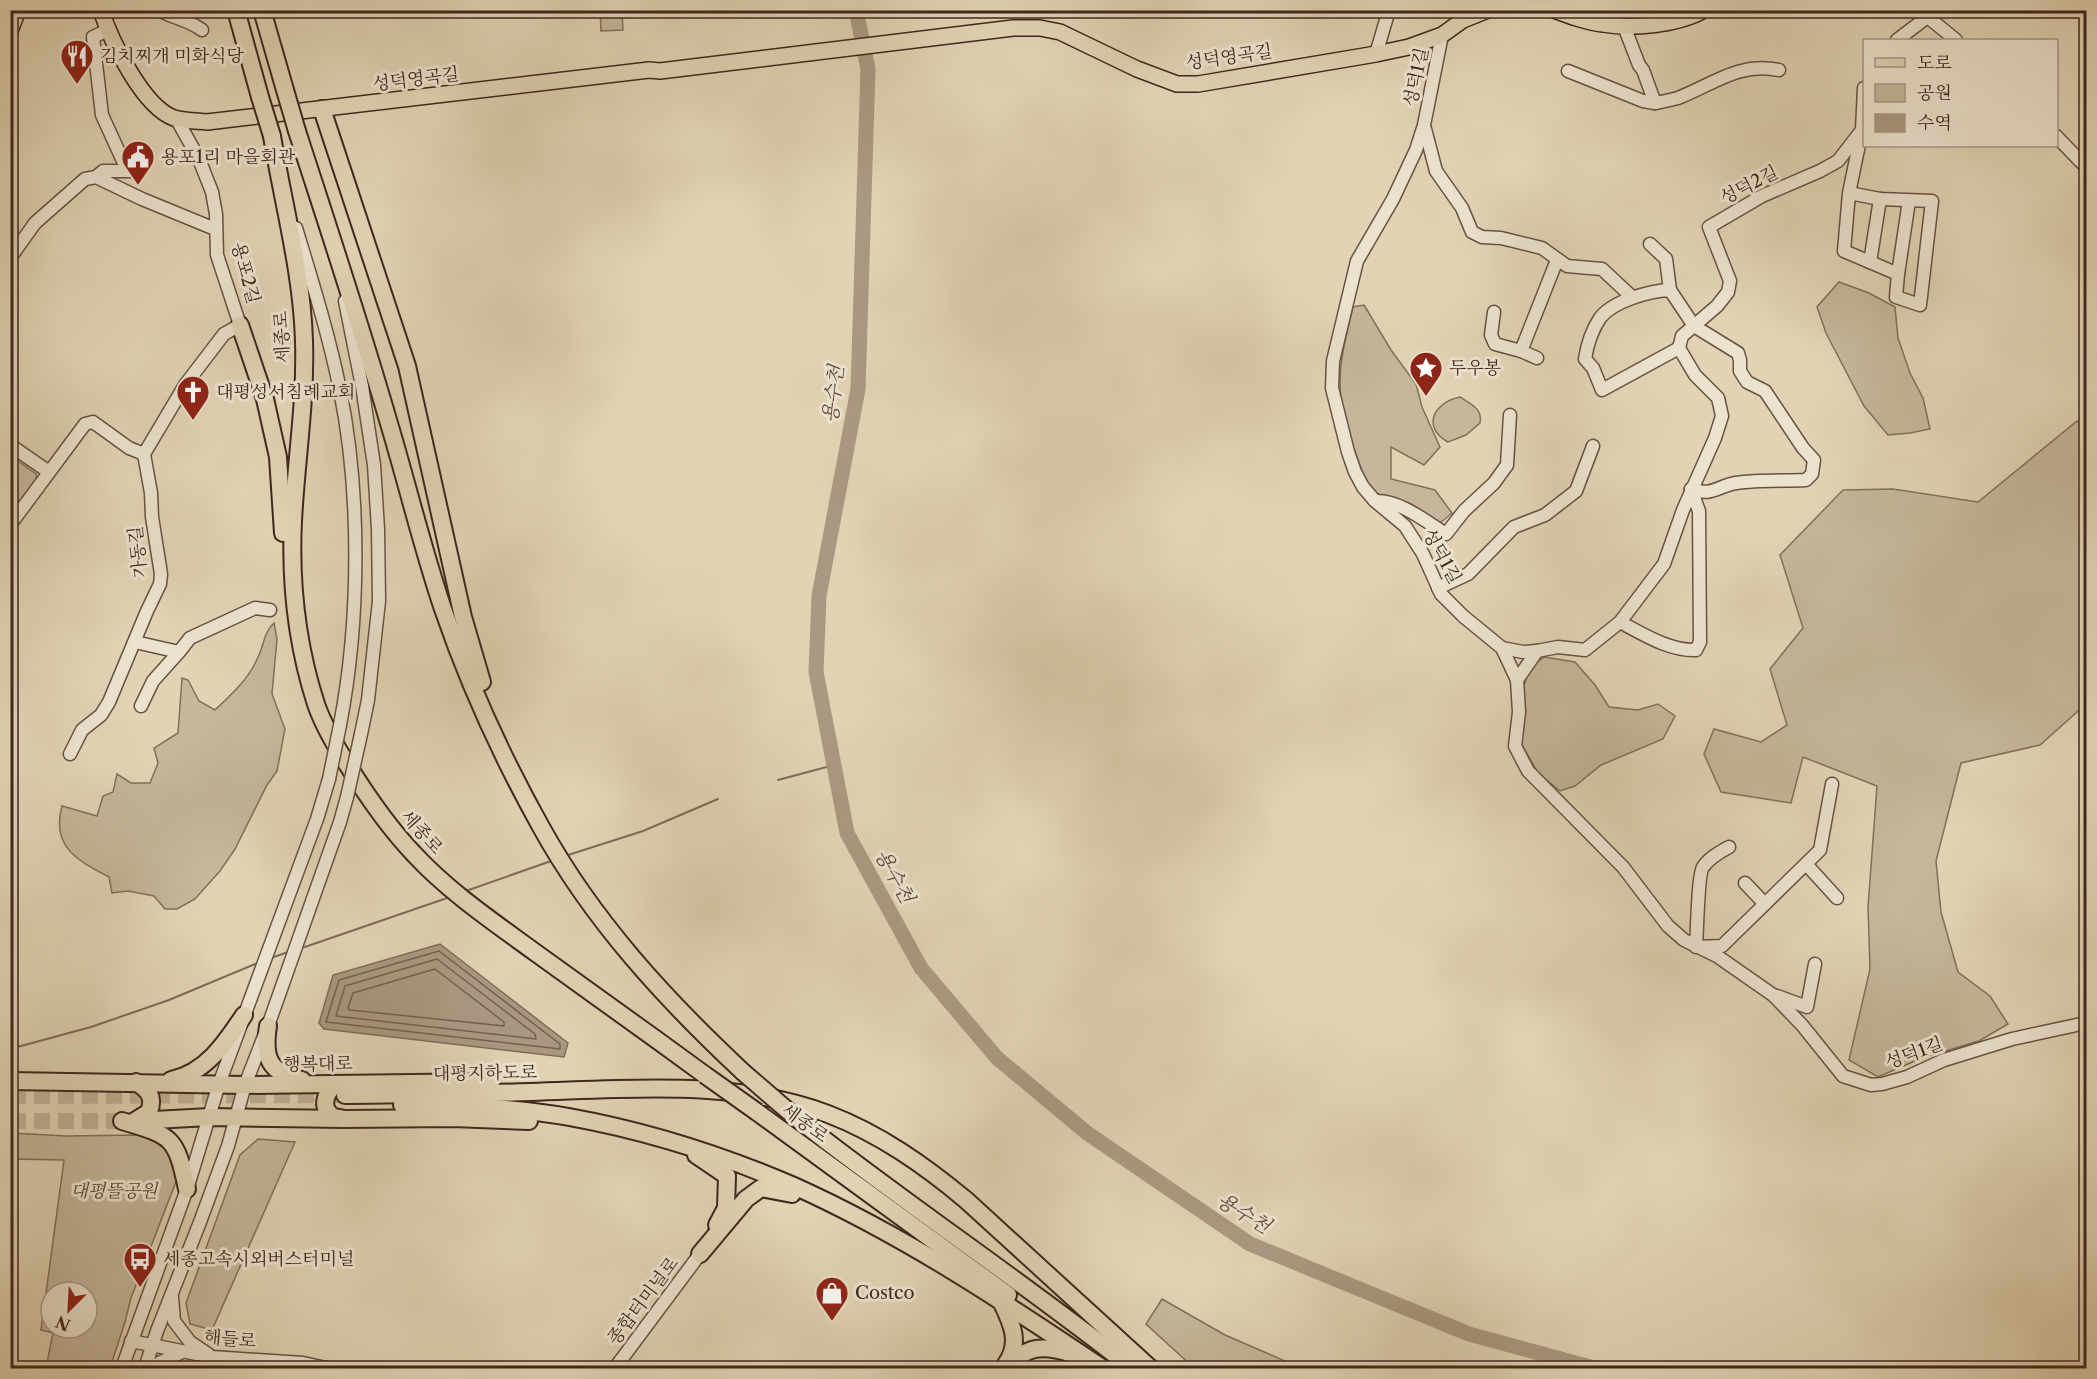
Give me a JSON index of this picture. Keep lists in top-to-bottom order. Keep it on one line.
{"streets":{"highway":["세종로","행복대로","대평지하도로"],"main road":["성덕영곡길","용포2길"],"street":["성덕1길","성덕2길","가동길","종합터미널로","해들로"]},"crossings":[["성덕영곡길","성덕1길"],["성덕영곡길","용포2길"],["용포2길","가동길"],["행복대로","대평지하도로"]],"water":["용수천"],"parks":["대평뜰공원"],"places":{"restaurant":["김치찌개 미화식당"],"public building":["용포1리 마을회관"],"place":["두우봉"],"church":["대평성서침례교회"],"bus stop":["세종고속시외버스터미널"],"shop":["Costco"]},"legend":["도로","공원","수역"],"north":"bottom left"}
